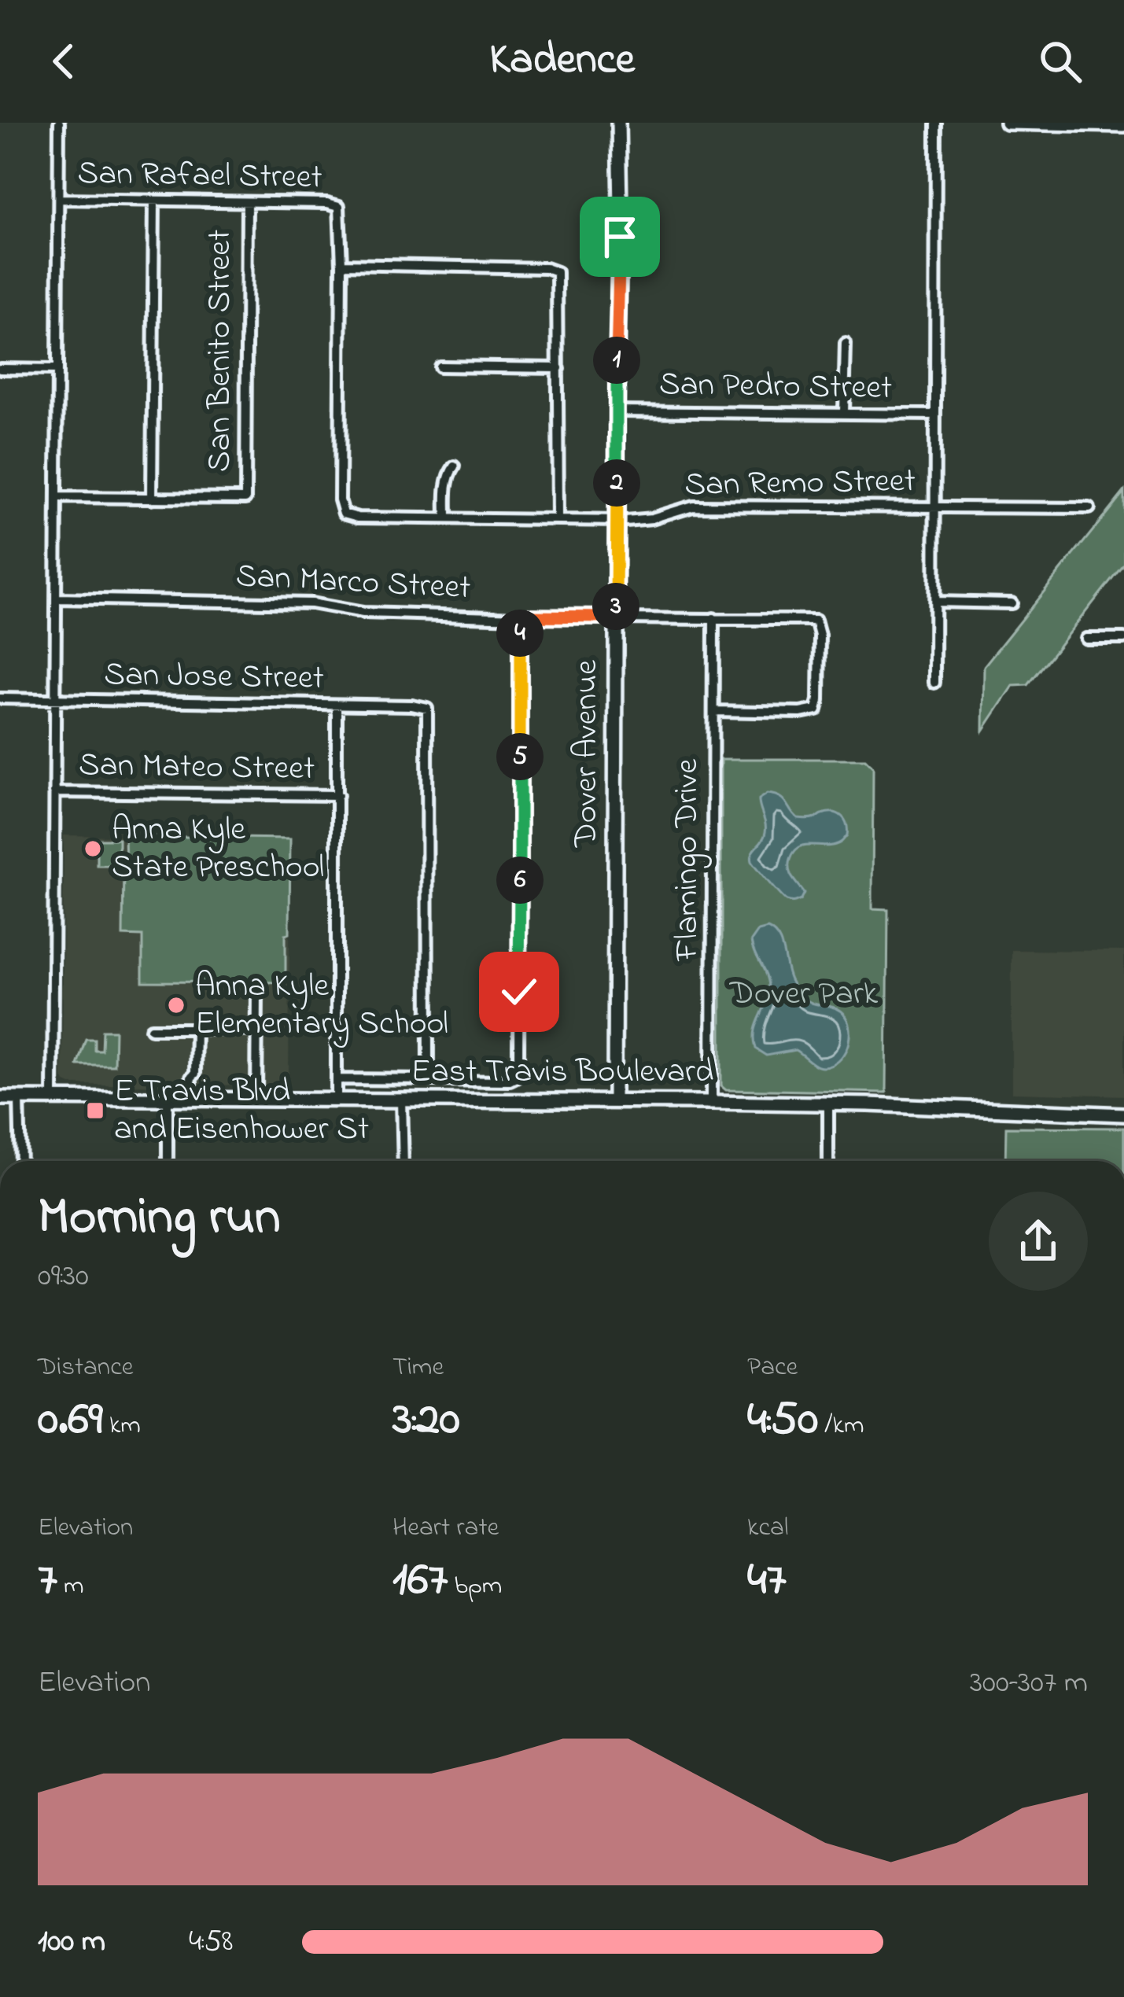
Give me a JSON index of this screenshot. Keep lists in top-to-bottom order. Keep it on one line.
{"streets":{"main road":["Dover Avenue","East Travis Boulevard"],"street":["San Rafael Street","San Benito Street","San Pedro Street","San Remo Street","San Marco Street","San Jose Street","San Mateo Street","Flamingo Drive"]},"crossings":[["San Rafael Street","San Benito Street"],["San Rafael Street","San Remo Street"],["San Pedro Street","Dover Avenue"],["San Remo Street","Dover Avenue"],["San Marco Street","Dover Avenue"],["San Marco Street","Flamingo Drive"],["San Marco Street","East Travis Boulevard"],["San Jose Street","East Travis Boulevard"],["Dover Avenue","East Travis Boulevard"],["Flamingo Drive","East Travis Boulevard"]],"parks":["Dover Park"],"places":{"other":["Anna Kyle State Preschool","Anna Kyle Elementary School"],"transit":["E Travis Blvd and Eisenhower St"]},"page":{"header":"Kadence","pins":["1","2","3","4","5","6"],"heading":["Morning run","09:30"],"stats":[["Distance","0.69 km"],["Time","3:20"],["Pace","4:50 /km"],["Elevation","7 m"],["Heart rate","167 bpm"],["kcal","47"]],"chart":["Elevation","300–307 m"],"list":[{"name":"100 m","note":"4:58"}]}}
